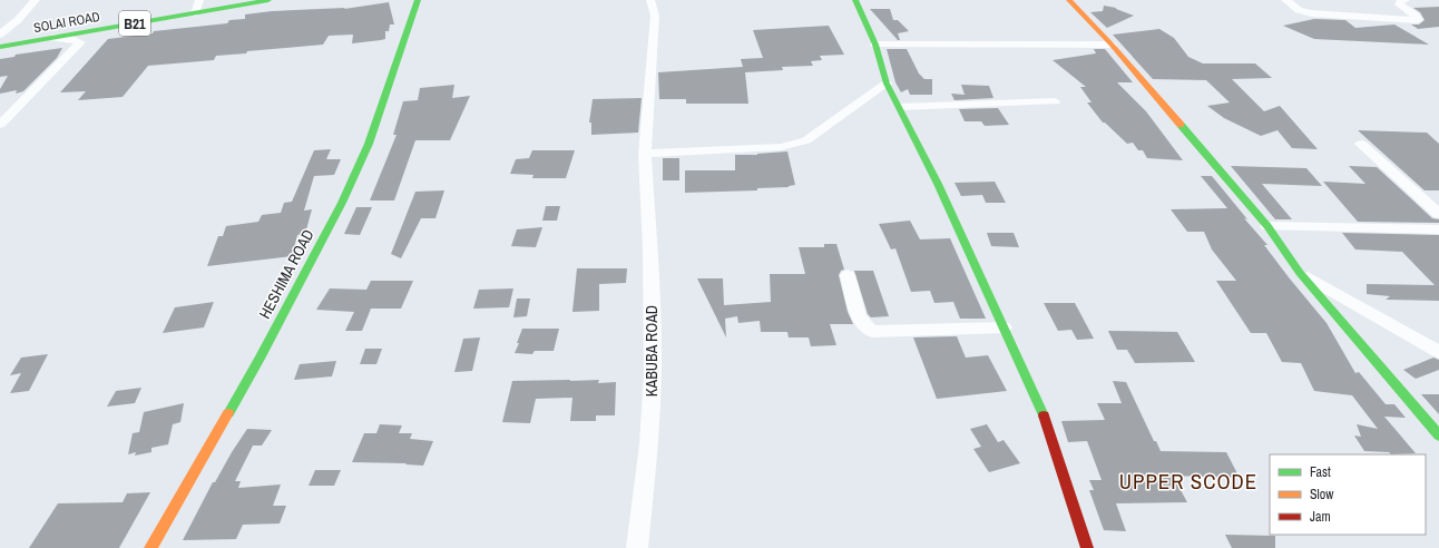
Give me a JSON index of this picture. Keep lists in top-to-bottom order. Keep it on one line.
{"streets":{"main road":["SOLAI ROAD","B21","HESHIMA ROAD"],"street":["KABUBA ROAD"]},"districts":["UPPER SCODE"],"legend":["Fast","Slow","Jam"]}
